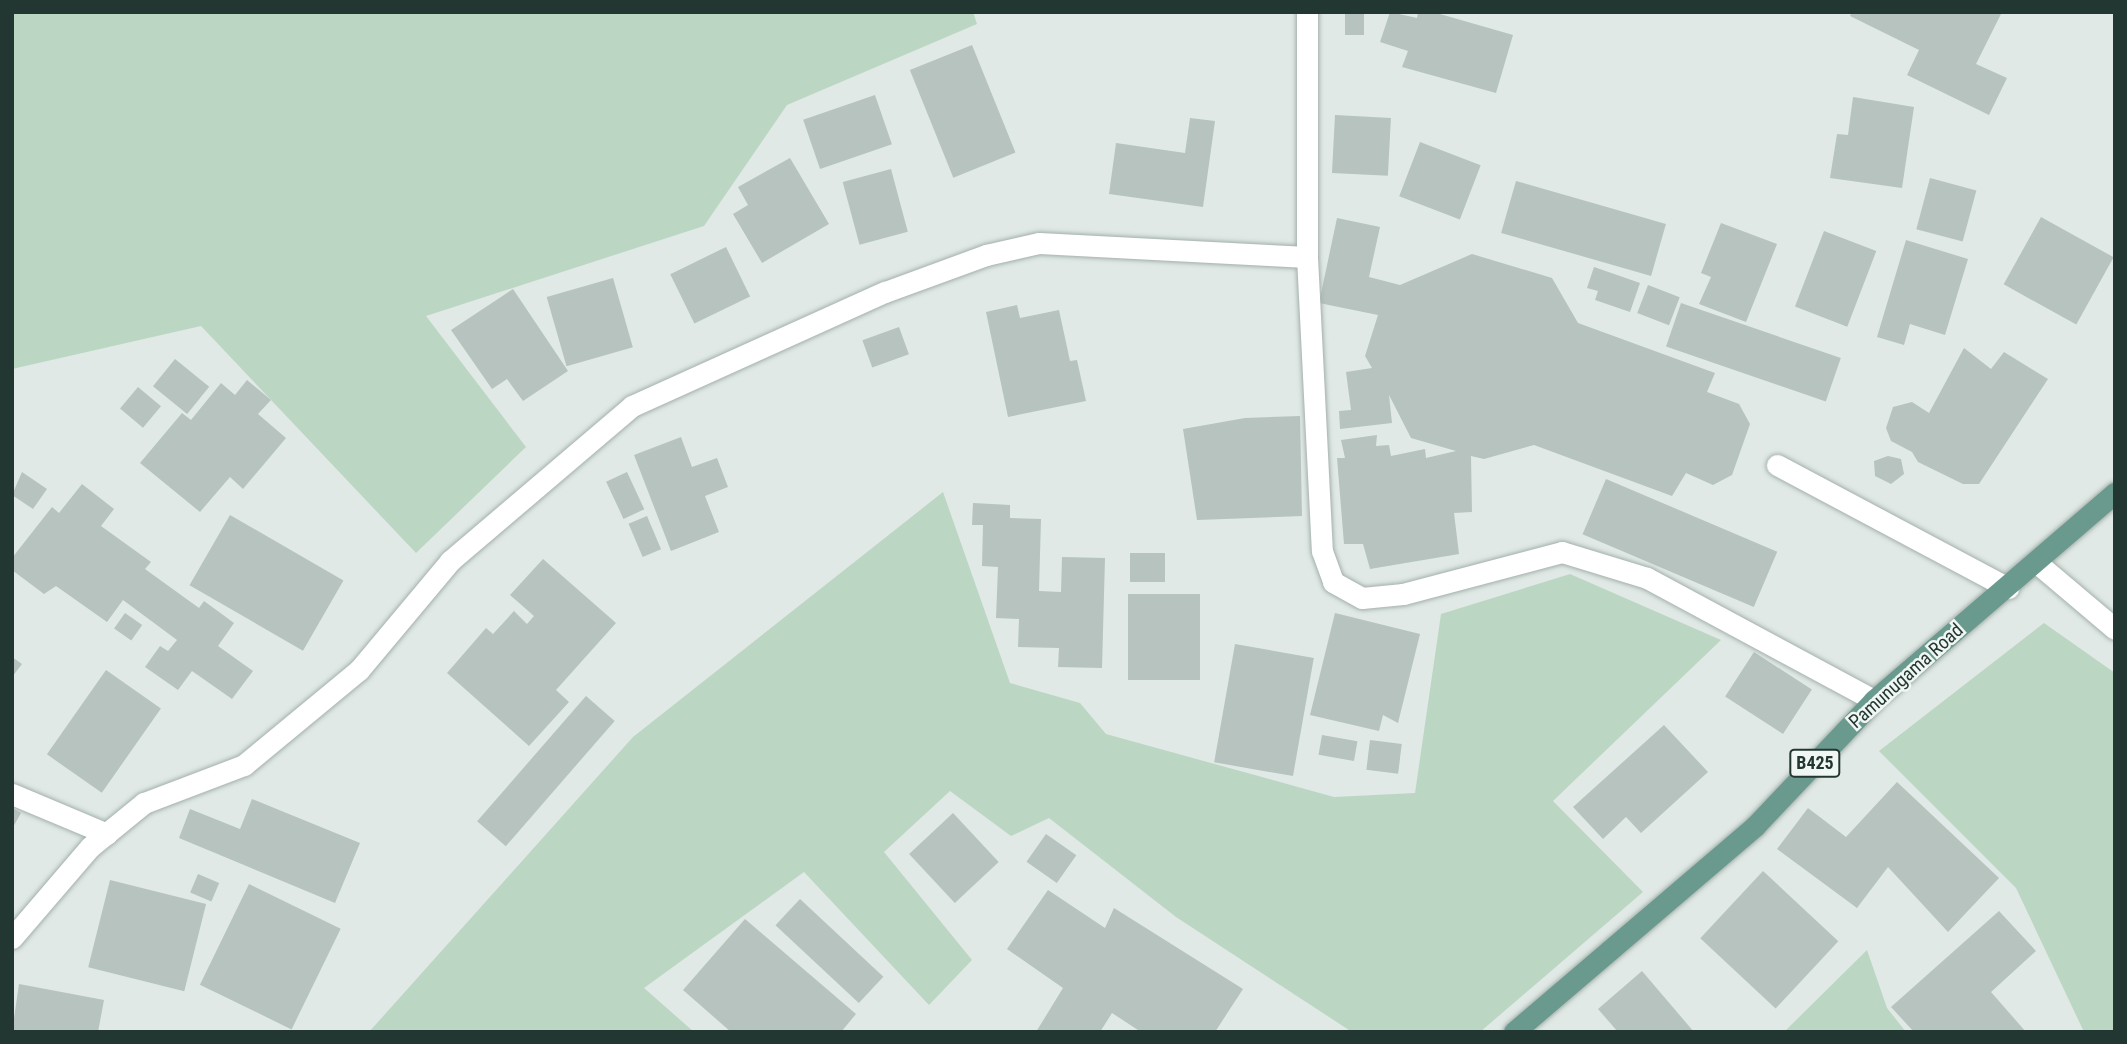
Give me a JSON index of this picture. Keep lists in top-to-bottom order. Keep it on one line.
{"streets":{"main road":["Pamunugama Road","B425"]}}
